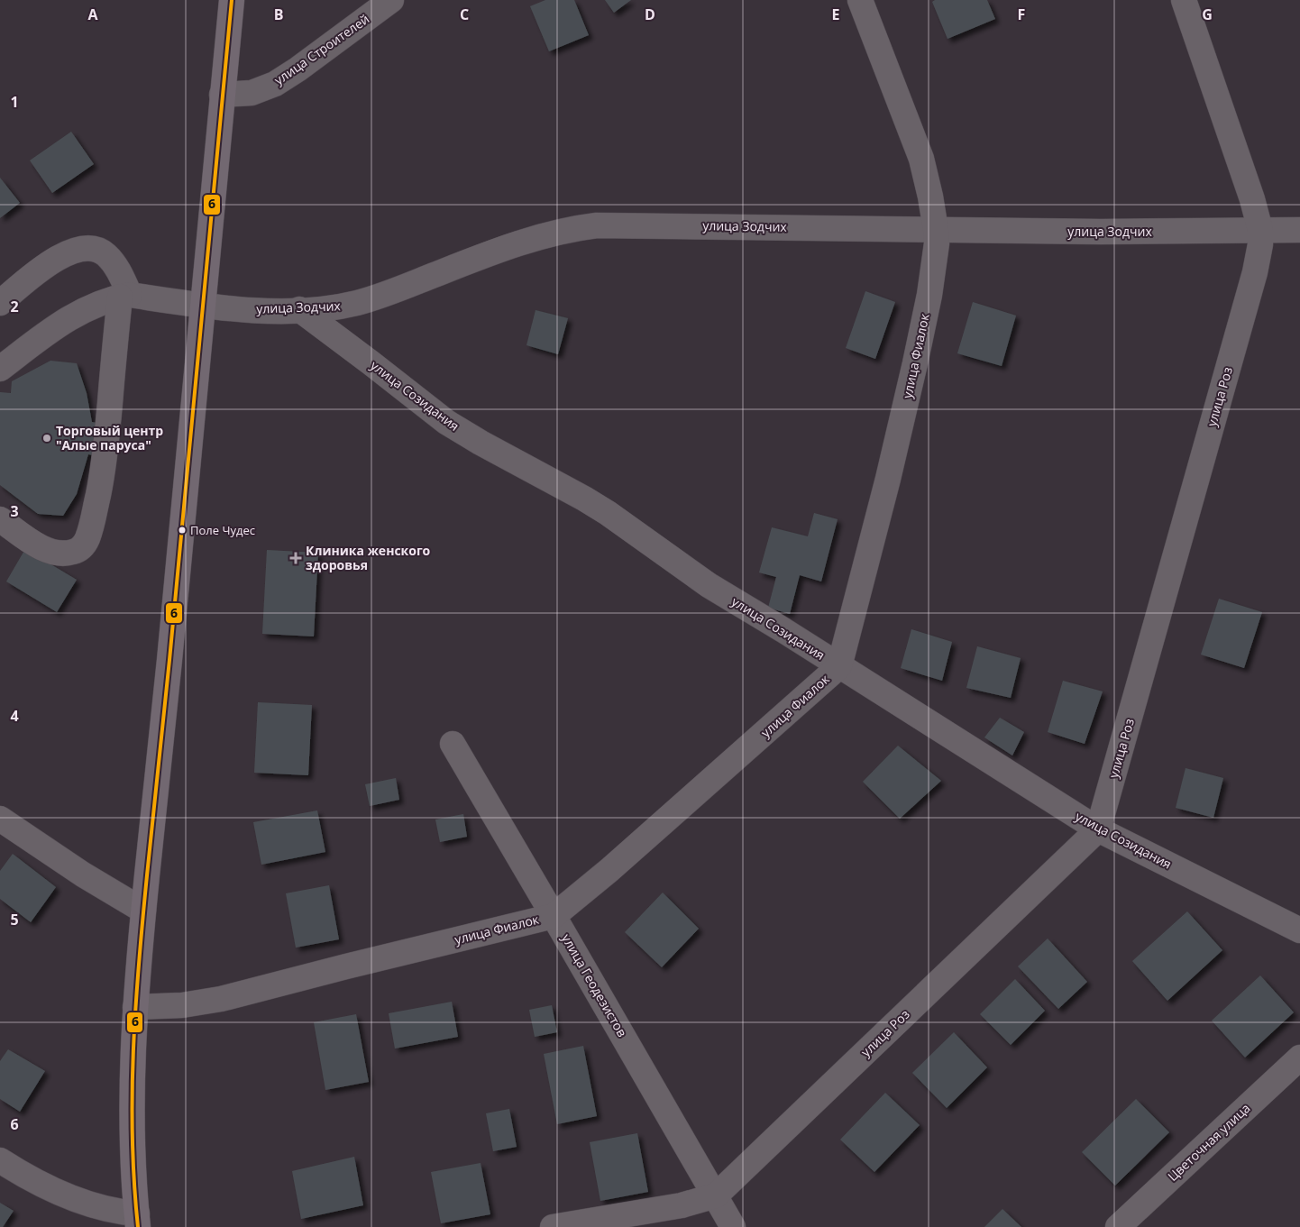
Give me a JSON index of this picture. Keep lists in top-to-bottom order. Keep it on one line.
{"streets":{"street":["улица Строителей","улица Зодчих","улица Фиалок","улица Созидания","улица Роз","улица Геодезистов","Цветочная улица"]},"crossings":[["улица Зодчих","улица Фиалок"],["улица Зодчих","улица Созидания"],["улица Зодчих","улица Роз"],["улица Фиалок","улица Созидания"],["улица Фиалок","улица Геодезистов"],["улица Созидания","улица Роз"],["улица Роз","улица Геодезистов"]],"places":{"other":["Торговый центр \"Алые паруса\"","Поле Чудес"],"health":["Клиника женского здоровья"]},"lines":["transit line 6"],"grid":{"columns":["A","B","C","D","E","F","G"],"rows":["1","2","3","4","5","6"]}}
